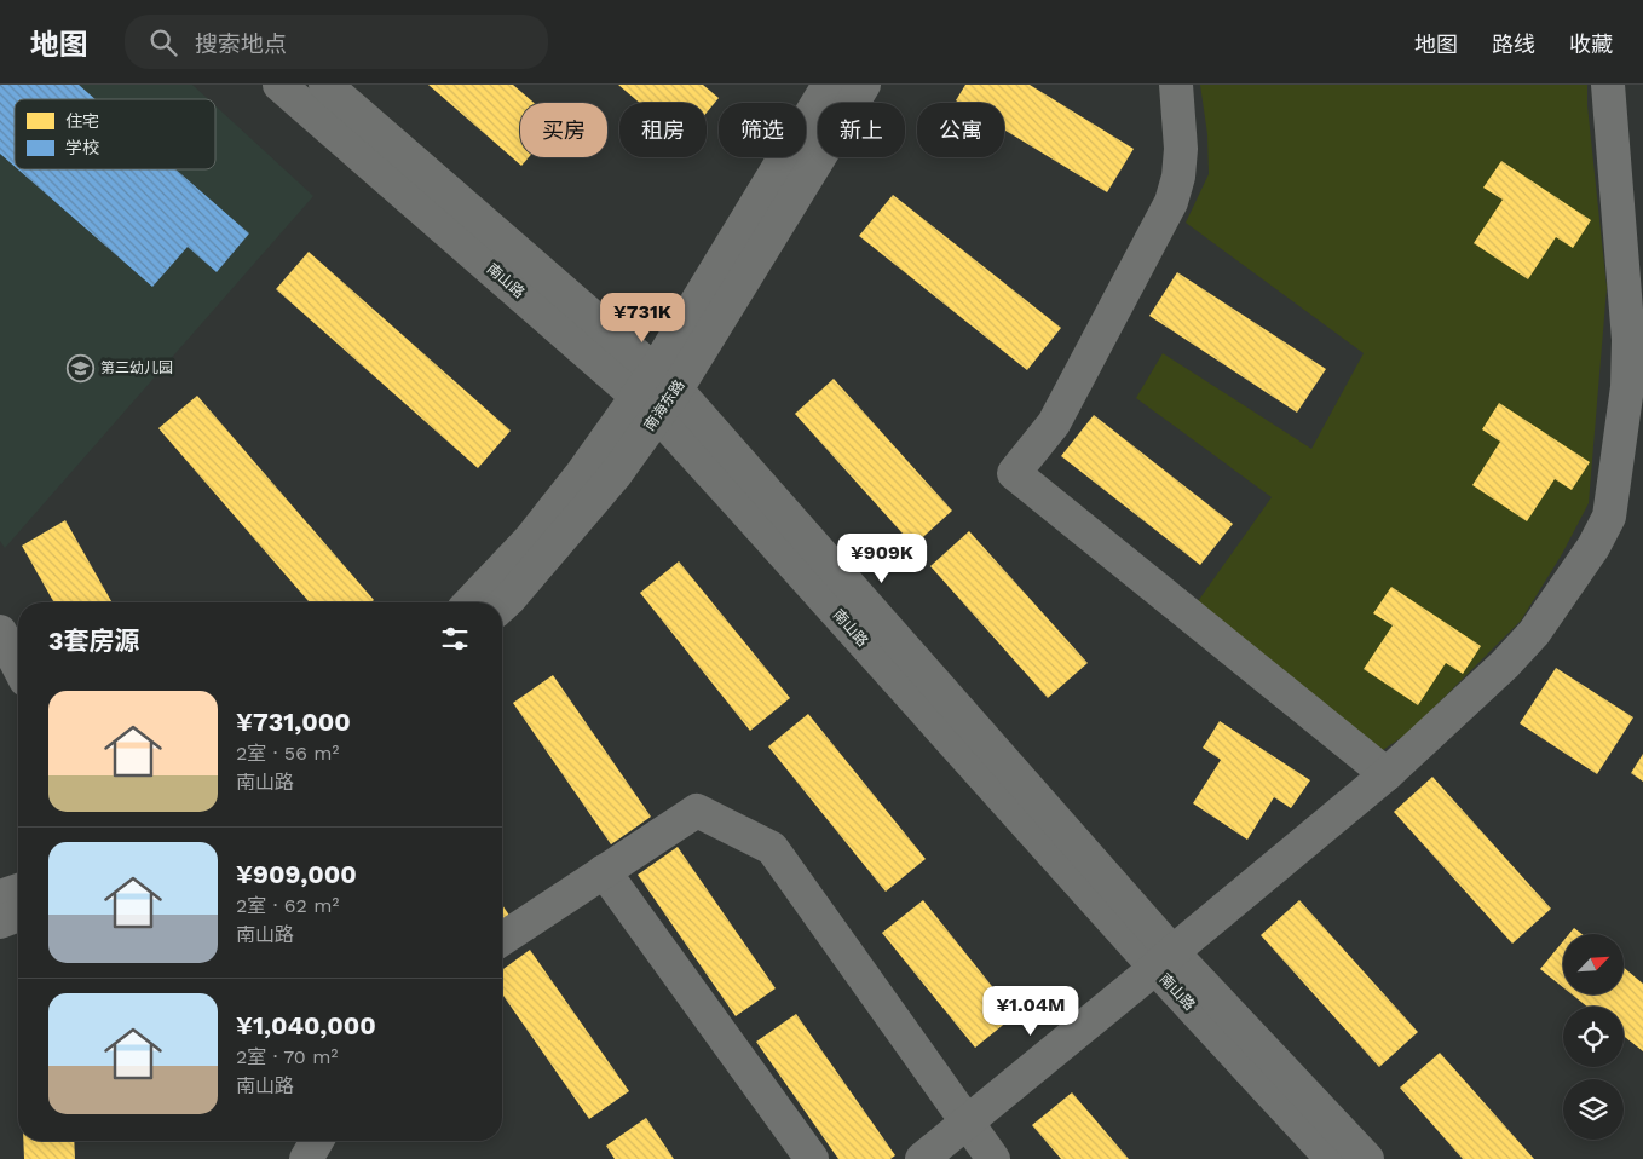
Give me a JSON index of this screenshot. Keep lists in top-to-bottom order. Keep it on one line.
{"streets":{"street":["南山路","南海东路"]},"crossings":[["南山路","南海东路"]],"places":{"school or university":["第三幼儿园"]},"legend":["住宅","学校"],"north":"top right","page":{"header":"地图","search":"搜索地点","nav":["地图","路线","收藏"],"chip":["买房","租房","筛选","新上","公寓"],"price":["¥731K","¥909K","¥1.04M"],"heading":"3套房源","list":[{"name":"¥731,000","note":"2室 · 56 m² · 南山路"},{"name":"¥909,000","note":"2室 · 62 m² · 南山路"},{"name":"¥1,040,000","note":"2室 · 70 m² · 南山路"}]}}
